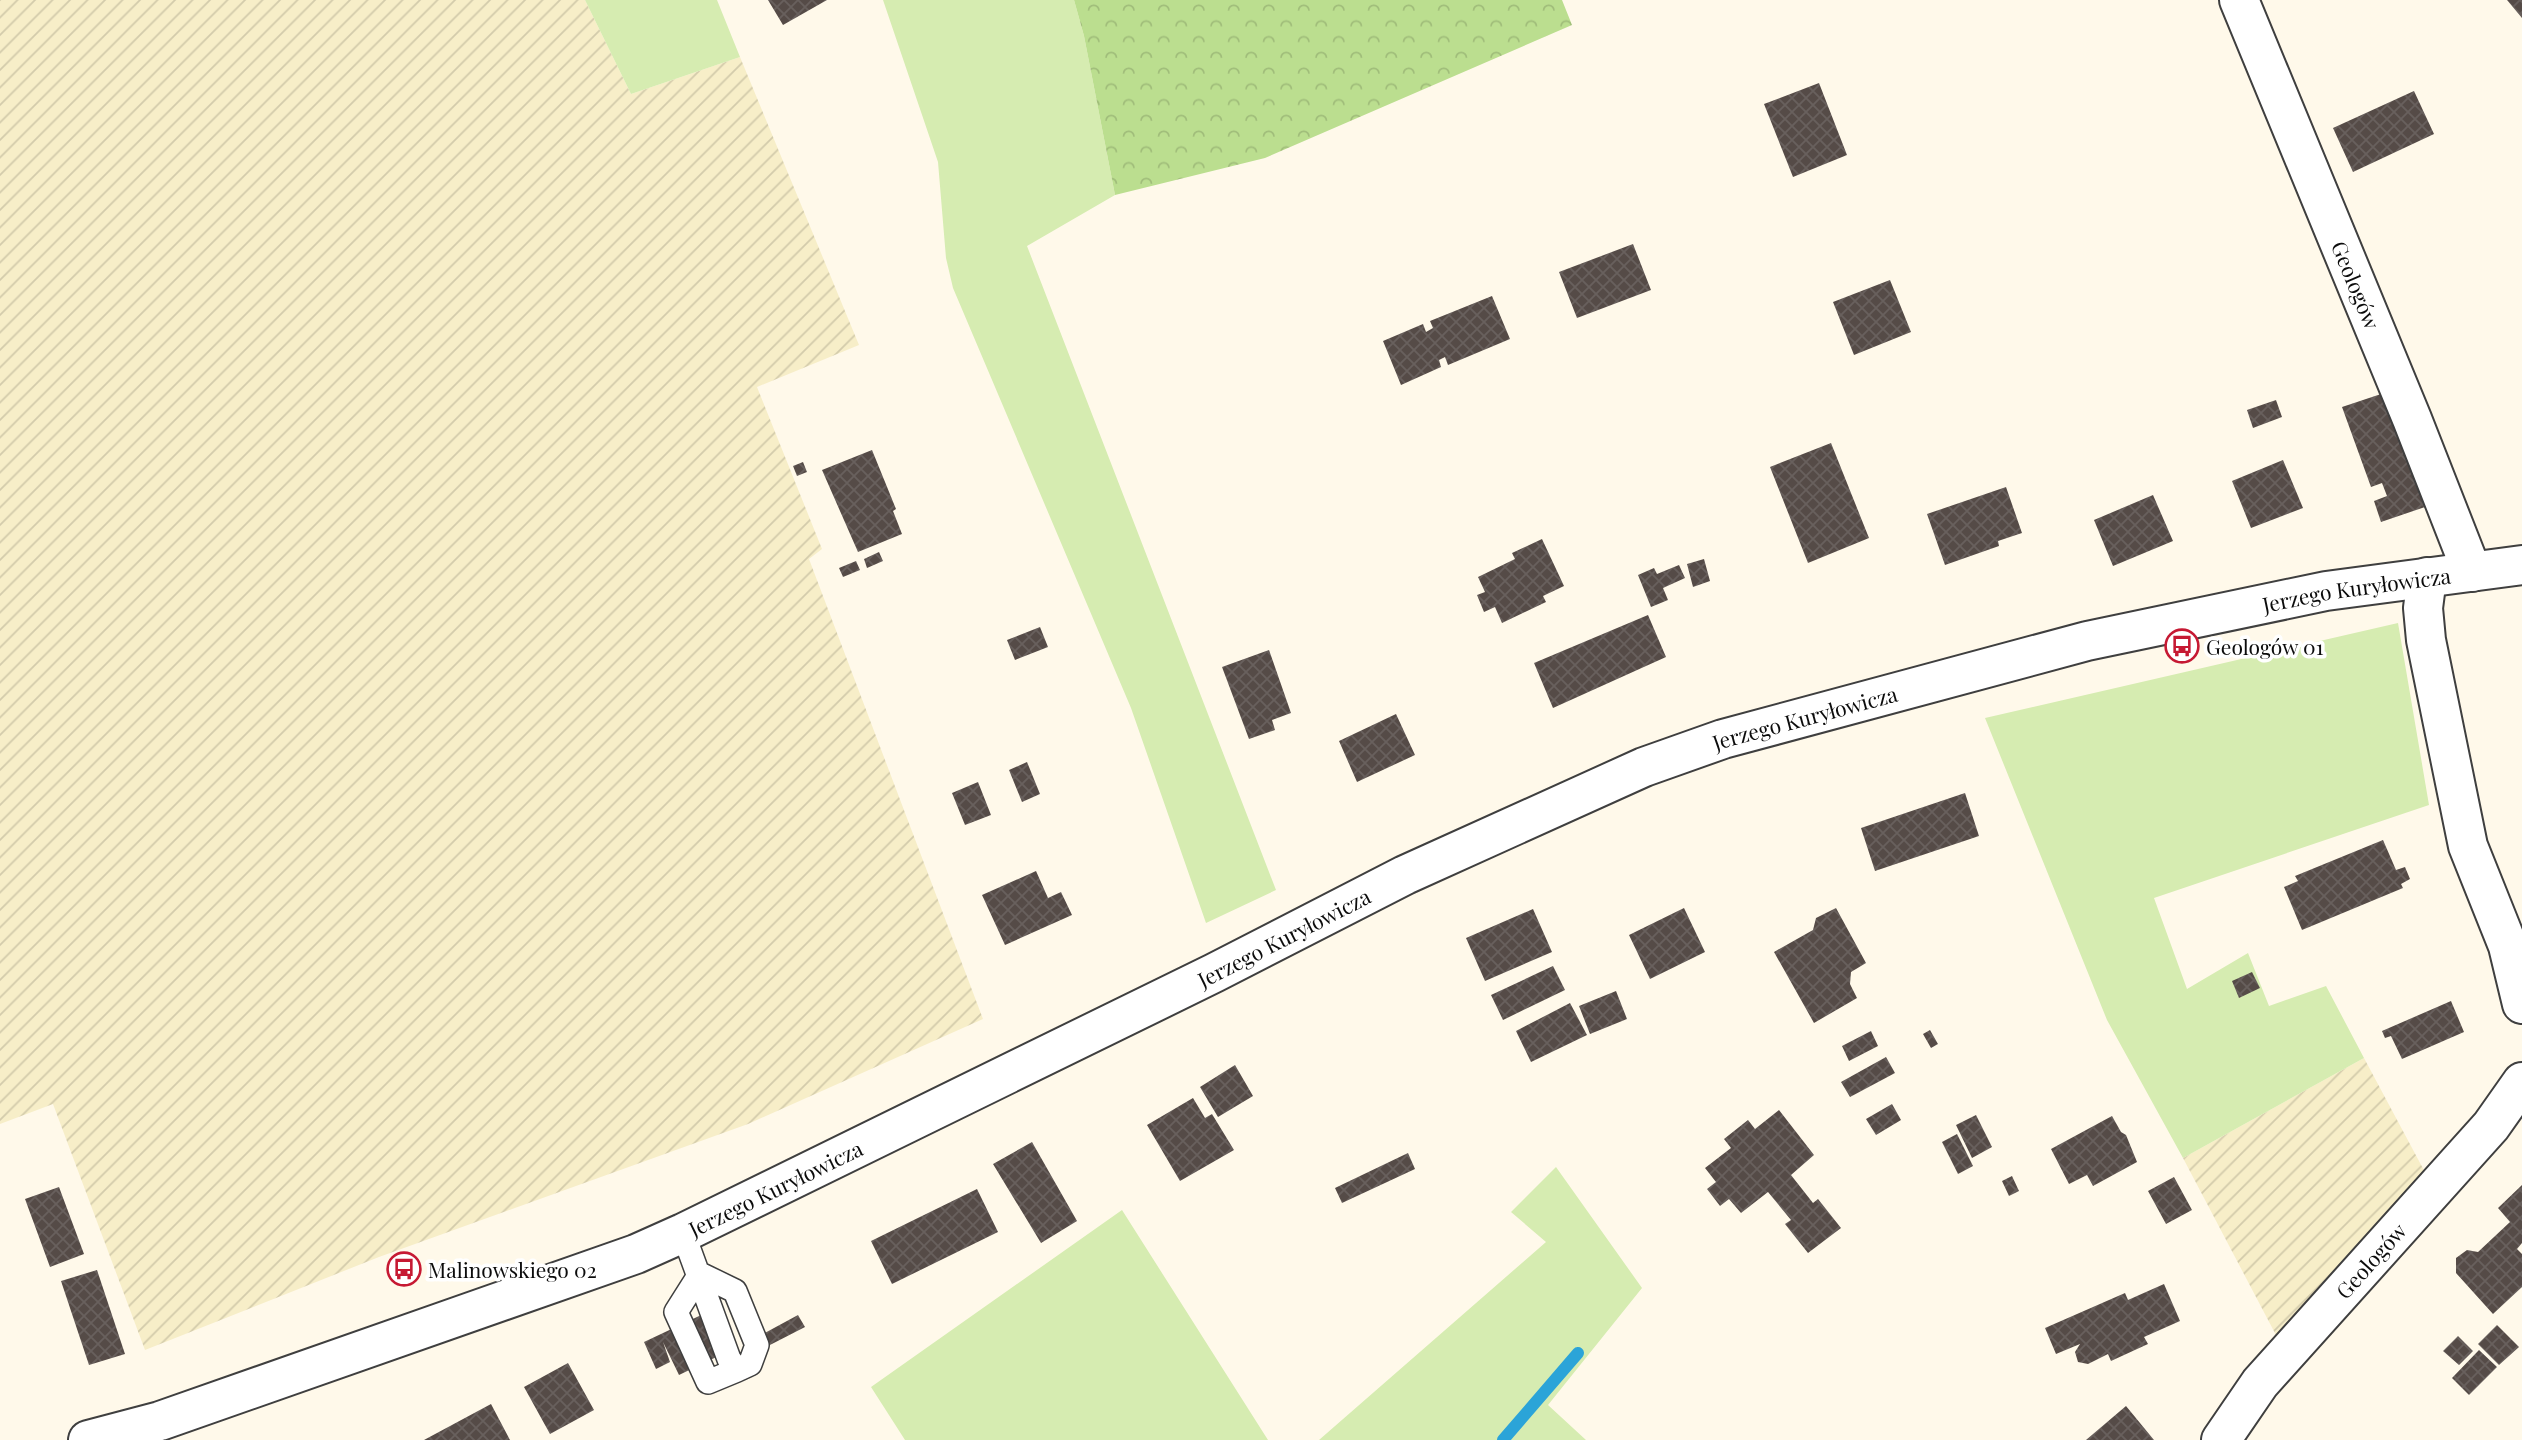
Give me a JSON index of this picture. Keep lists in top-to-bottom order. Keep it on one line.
{"streets":{"street":["Geologów","Jerzego Kuryłowicza"]},"crossings":[["Geologów","Jerzego Kuryłowicza"]],"places":{"bus stop":["Geologów 01","Malinowskiego 02"]}}
